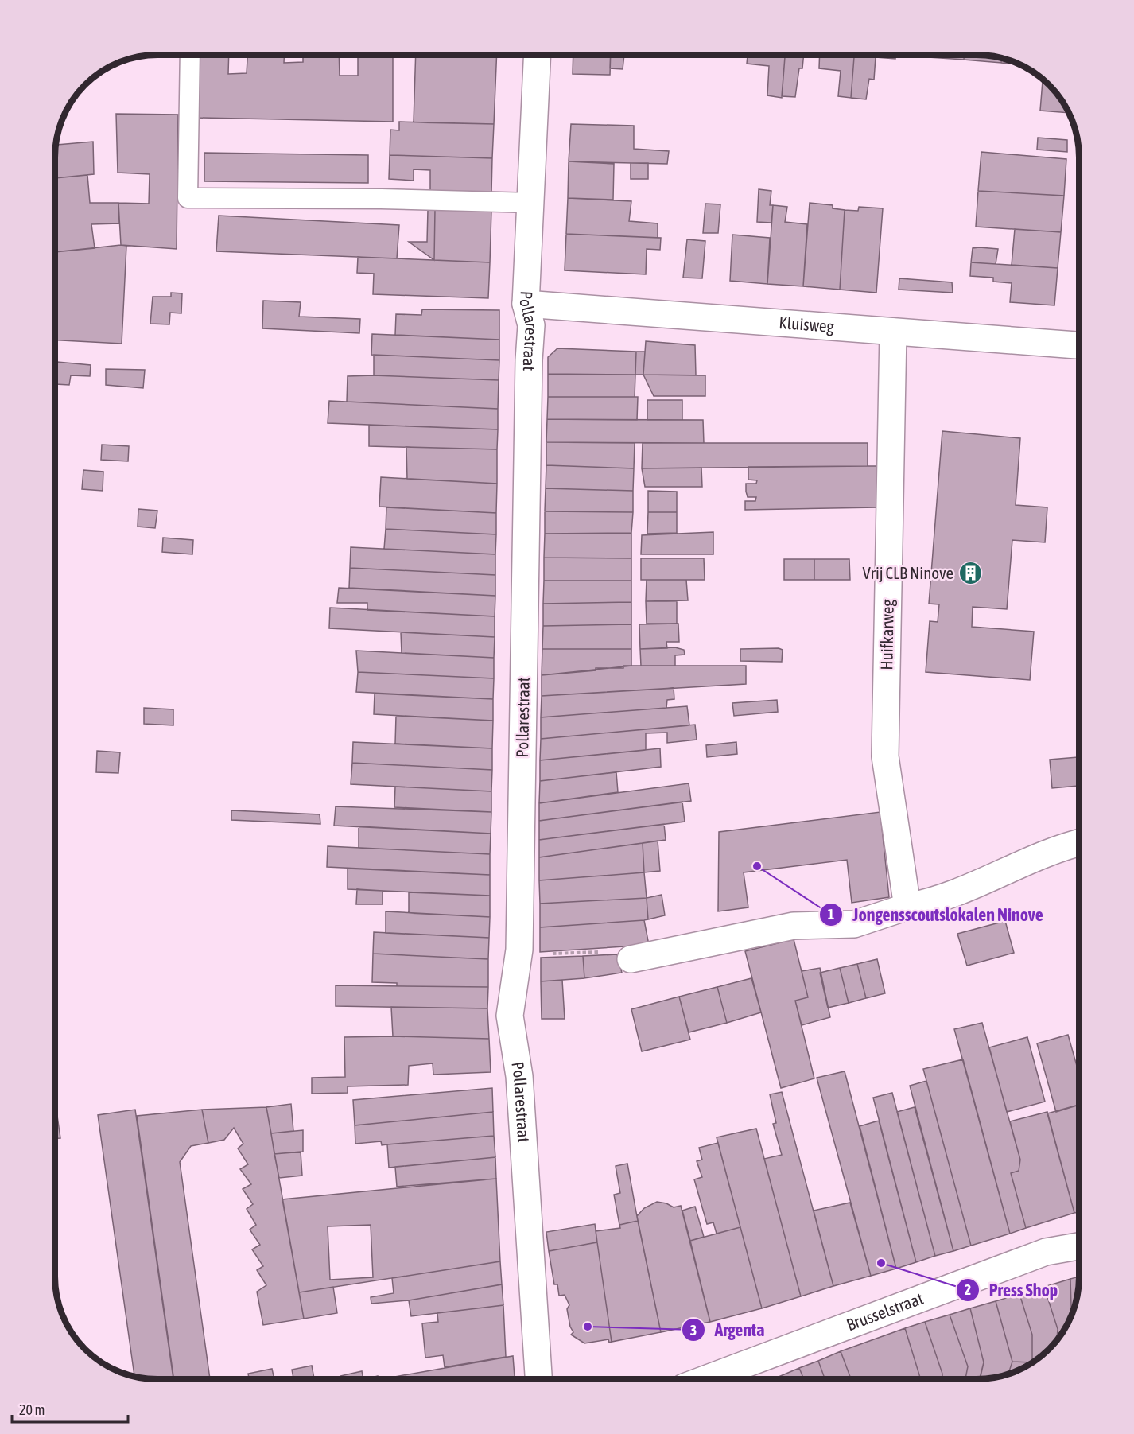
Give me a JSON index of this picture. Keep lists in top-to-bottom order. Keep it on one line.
{"streets":{"street":["Kluisweg","Pollarestraat","Huifkarweg","Brusselstraat"]},"crossings":[["Kluisweg","Pollarestraat"],["Kluisweg","Huifkarweg"]],"places":{"building":["Vrij CLB Ninove"],"other":["Jongensscoutslokalen Ninove","Press Shop","Argenta"]},"scale_bar":"20 m"}
